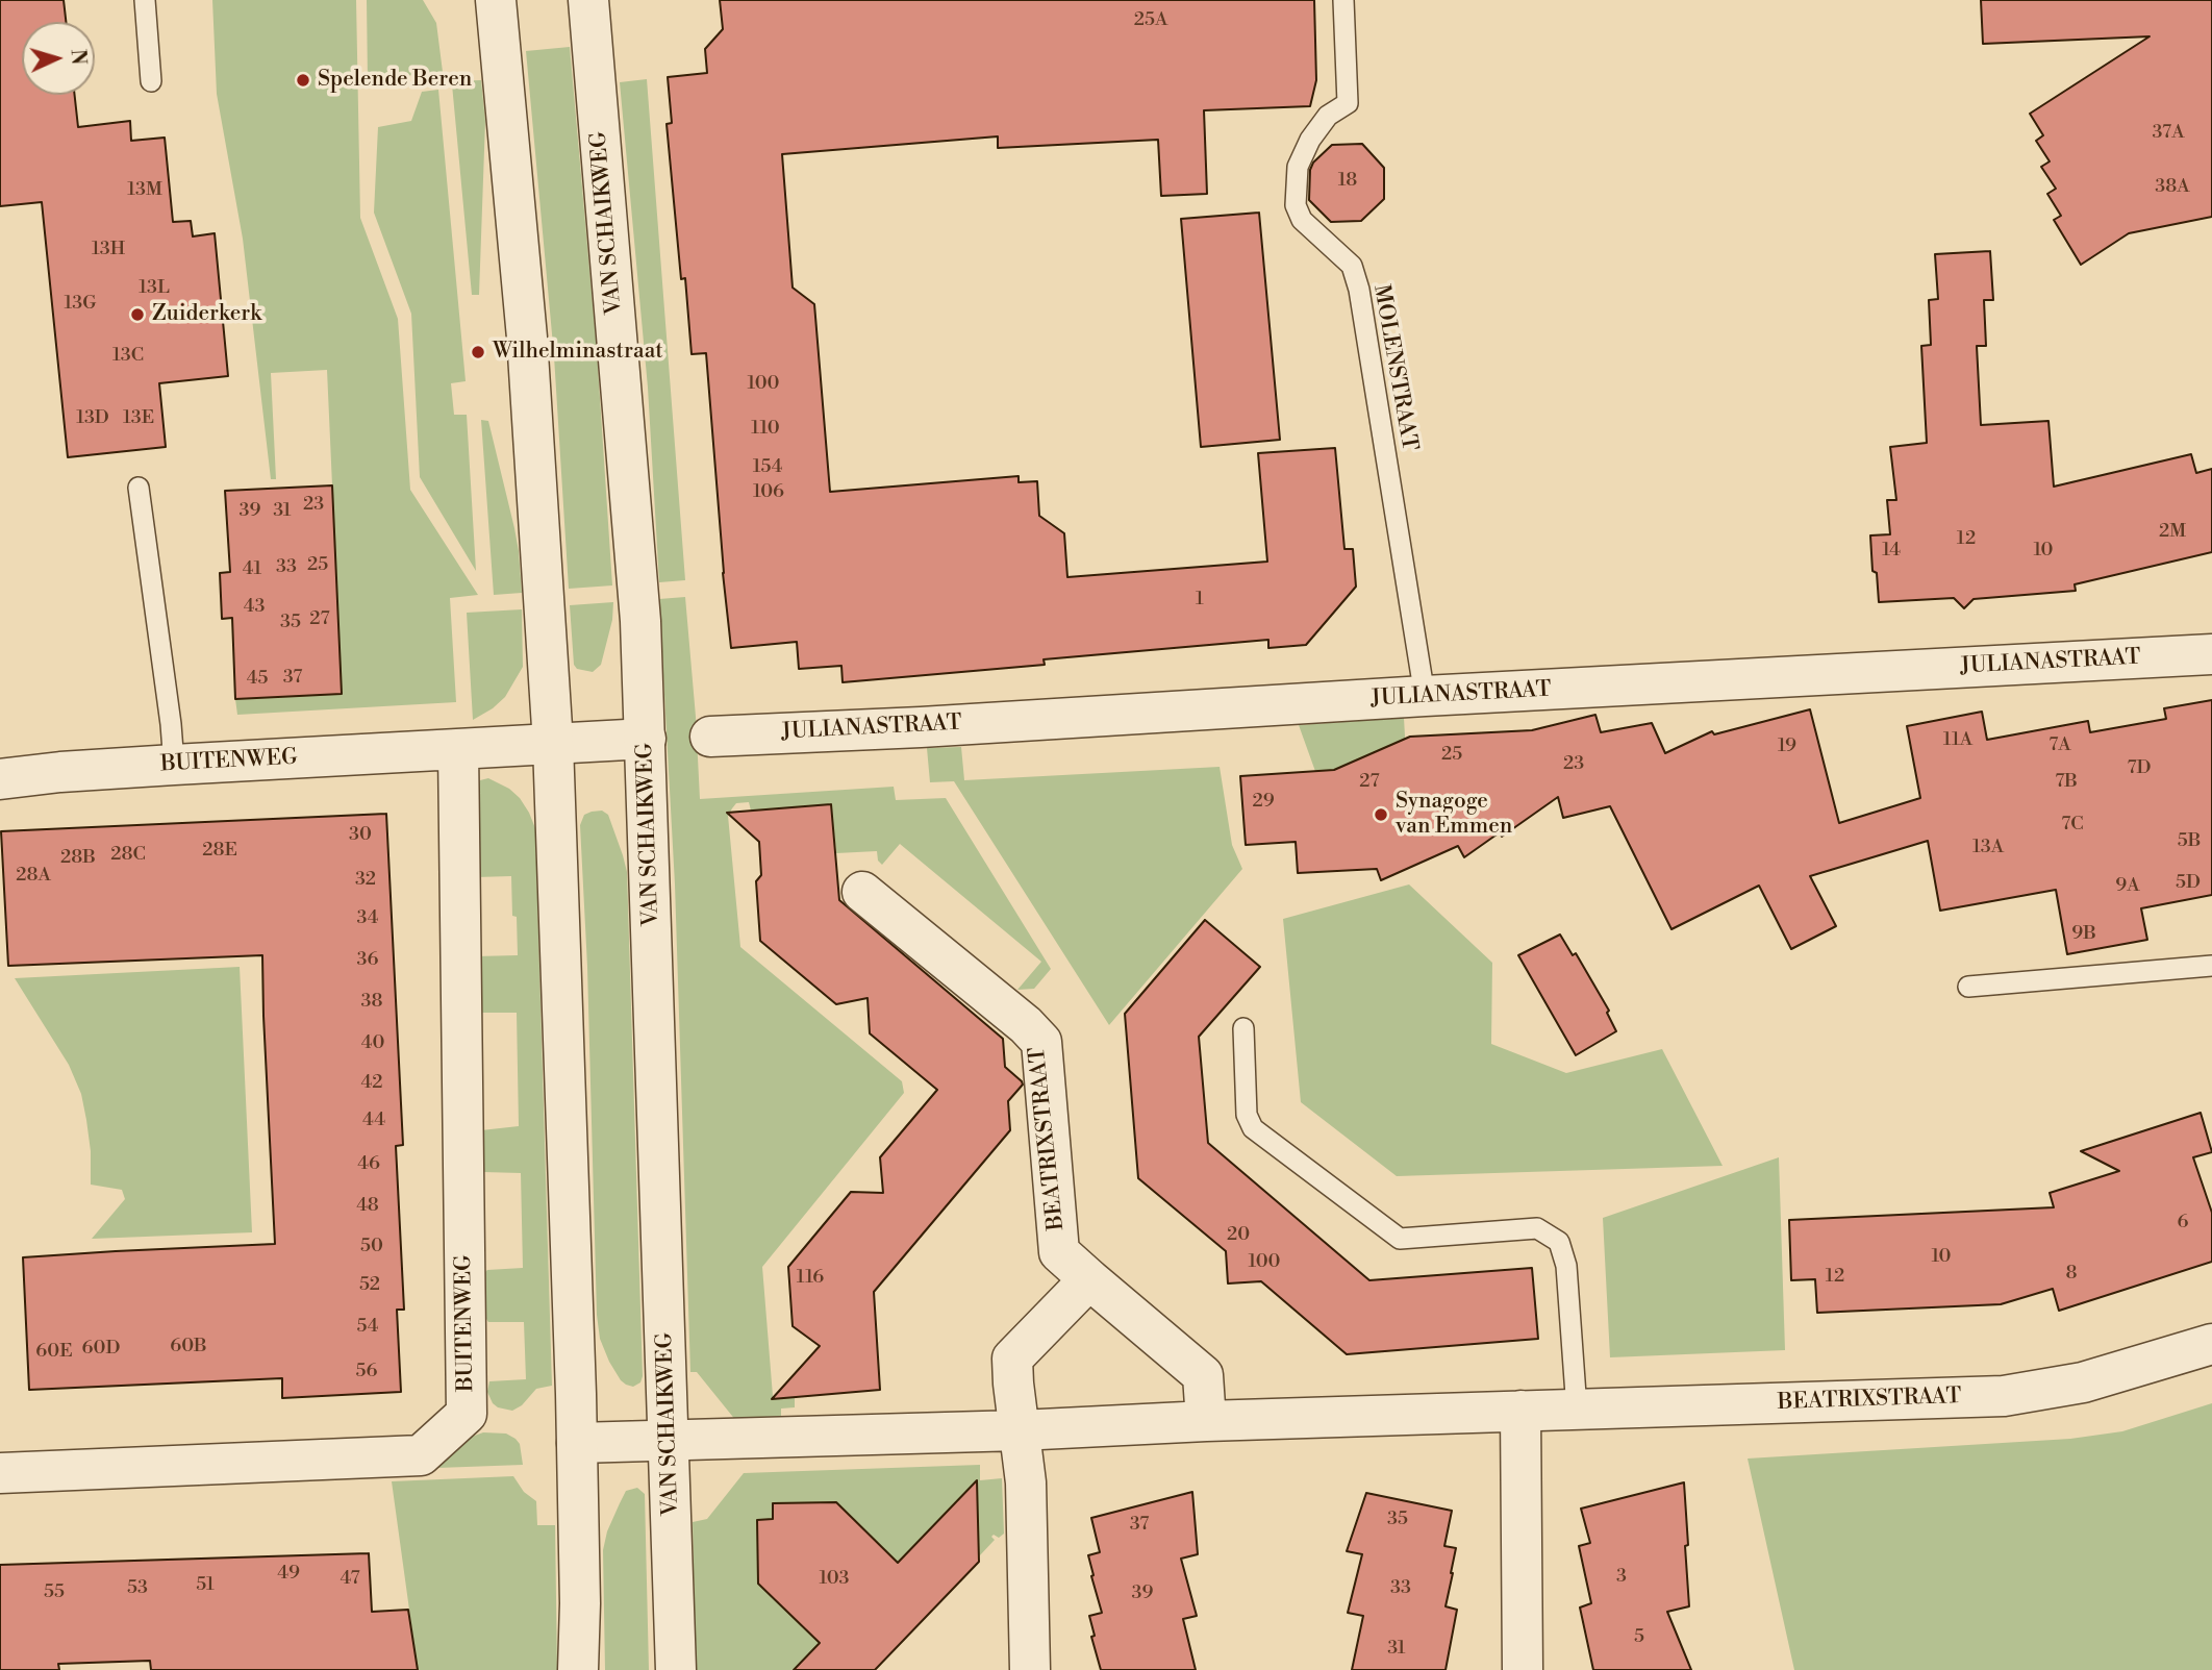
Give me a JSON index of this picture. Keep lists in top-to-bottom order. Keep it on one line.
{"streets":{"street":["VAN SCHAIKWEG","JULIANASTRAAT","BUITENWEG","BEATRIXSTRAAT"],"lane":["MOLENSTRAAT"]},"crossings":[["VAN SCHAIKWEG","BUITENWEG"],["VAN SCHAIKWEG","BEATRIXSTRAAT"],["MOLENSTRAAT","JULIANASTRAAT"]],"places":["Spelende Beren","Zuiderkerk","Wilhelminastraat","Synagoge van Emmen"],"house_numbers":["25A","37A","18","38A","13M","13H","13L","13G","13C","100","13D","13E","110","154","106","23","39","31","2M","12","14","10","25","33","41","1","43","27","35","37","45","11A","7A","19","25","23","7D","27","7B","29","7C","30","5B","13A","28E","28C","28B","28A","32","5D","9A","34","9B","36","38","40","42","44","46","48","6","20","50","10","100","8","12","116","52","54","60B","60D","60E","56","35","37","49","3","47","103","51","53","33","55","39","5","31"],"north":"right"}
